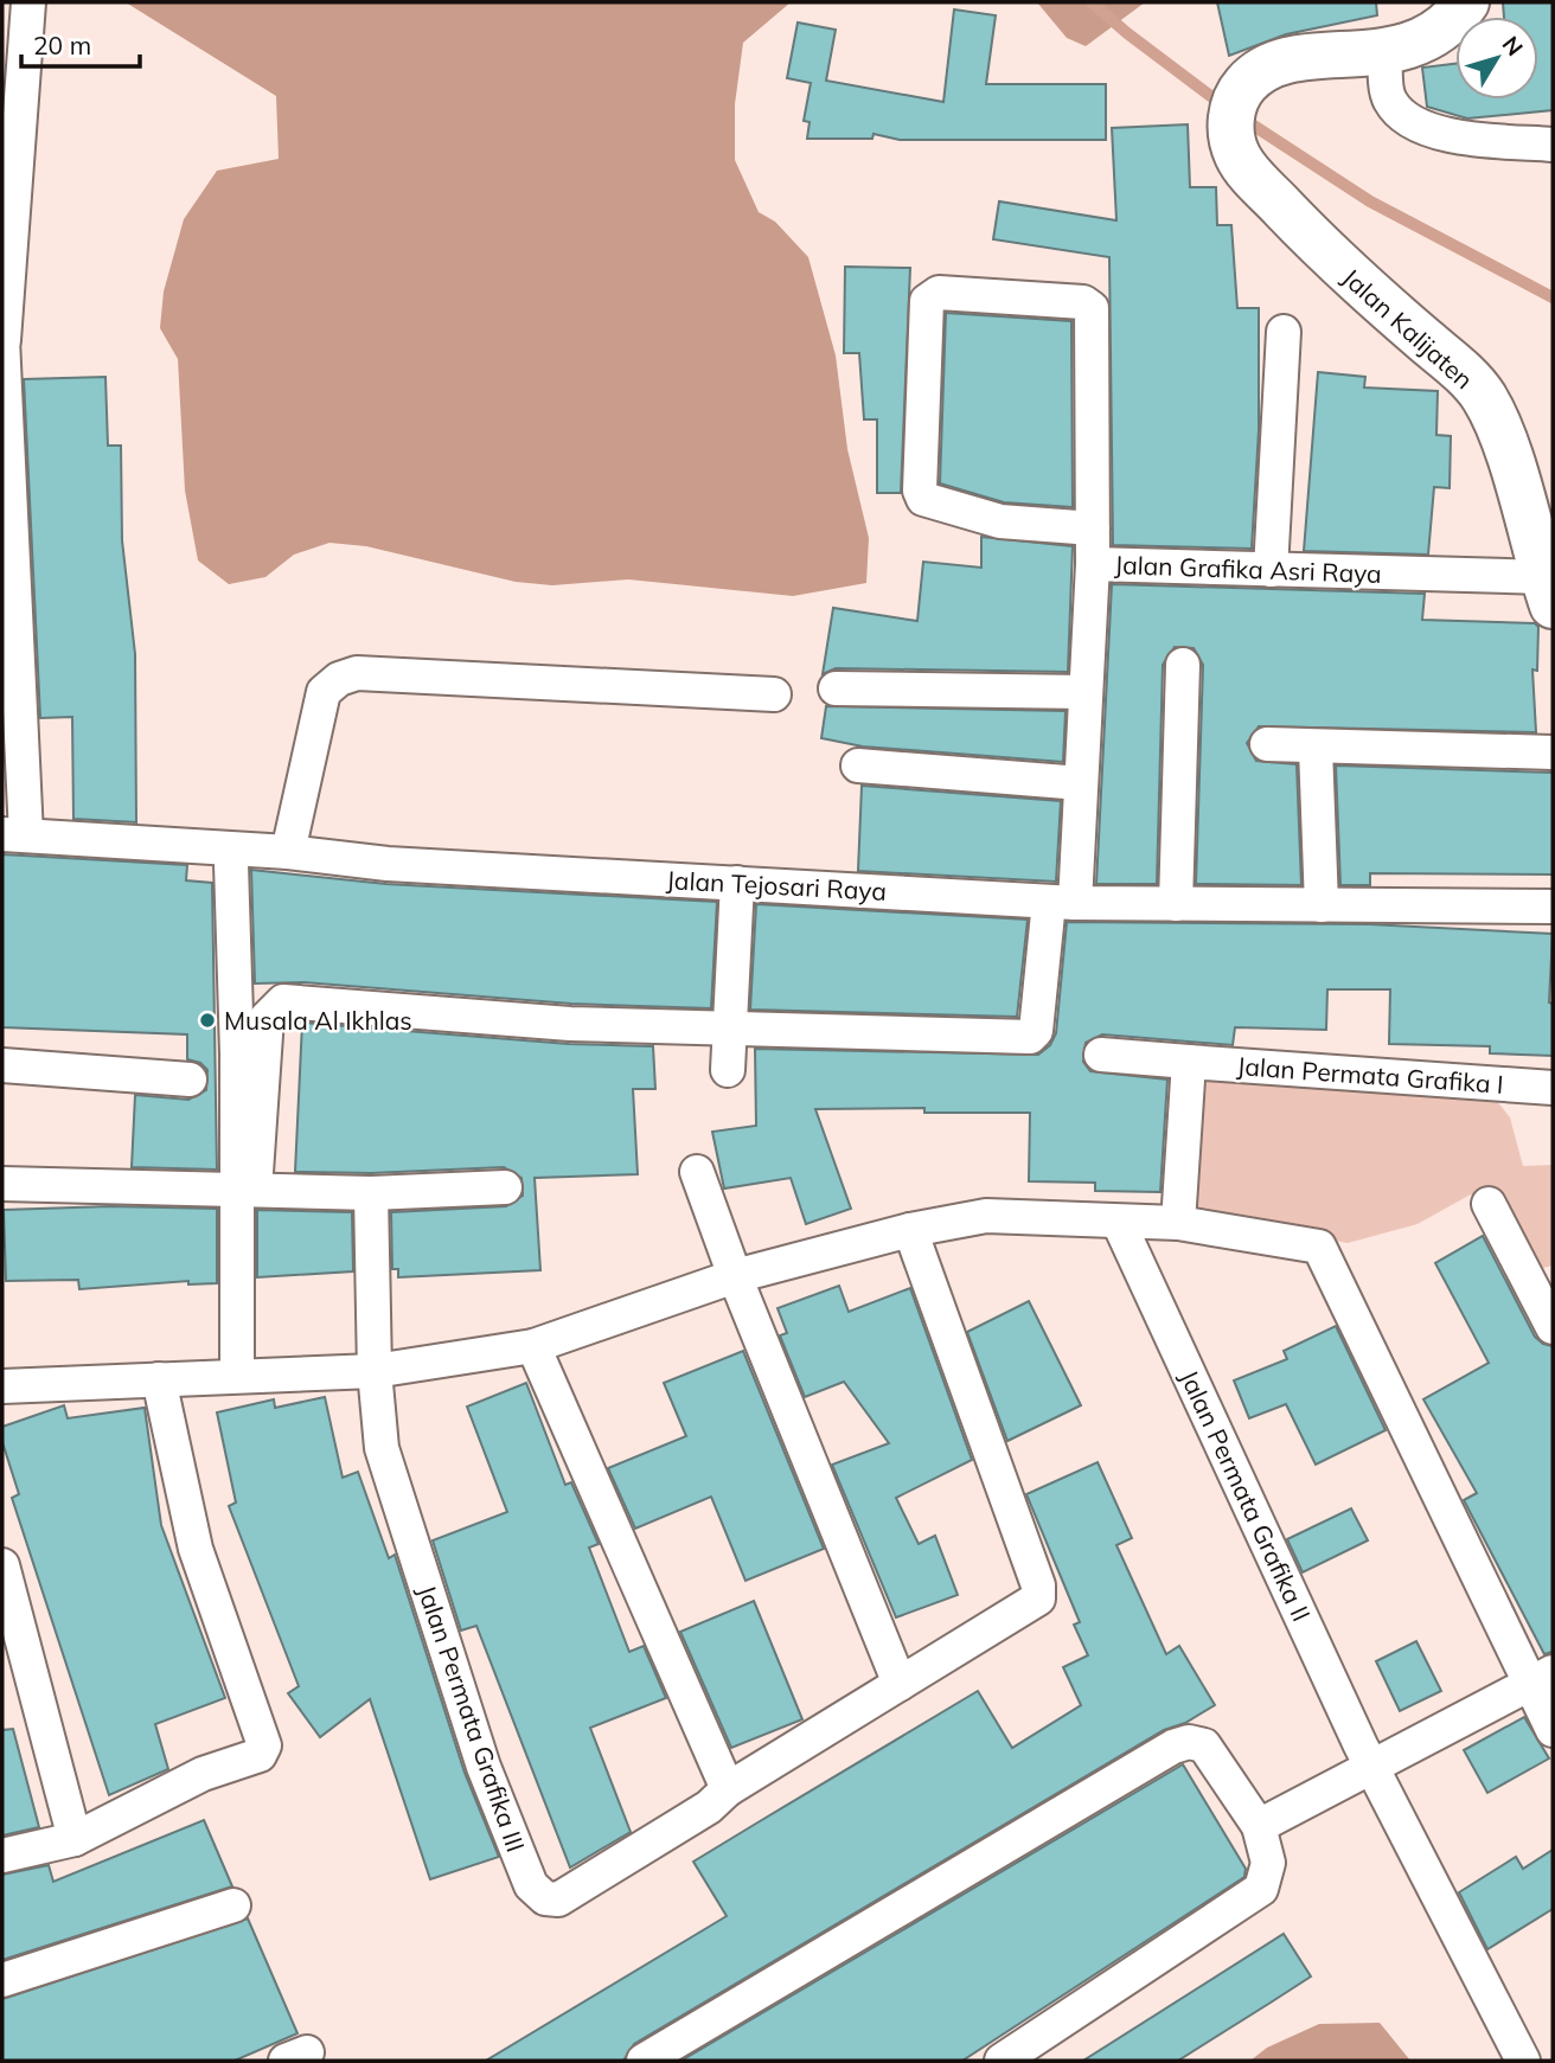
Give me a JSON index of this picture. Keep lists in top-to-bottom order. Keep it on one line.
{"streets":{"street":["Jalan Kalijaten","Jalan Grafika Asri Raya","Jalan Tejosari Raya","Jalan Permata Grafika I","Jalan Permata Grafika II","Jalan Permata Grafika III"]},"crossings":[["Jalan Kalijaten","Jalan Grafika Asri Raya"],["Jalan Grafika Asri Raya","Jalan Tejosari Raya"]],"places":["Musala Al Ikhlas"],"scale_bar":"20 m","north":"top right"}
